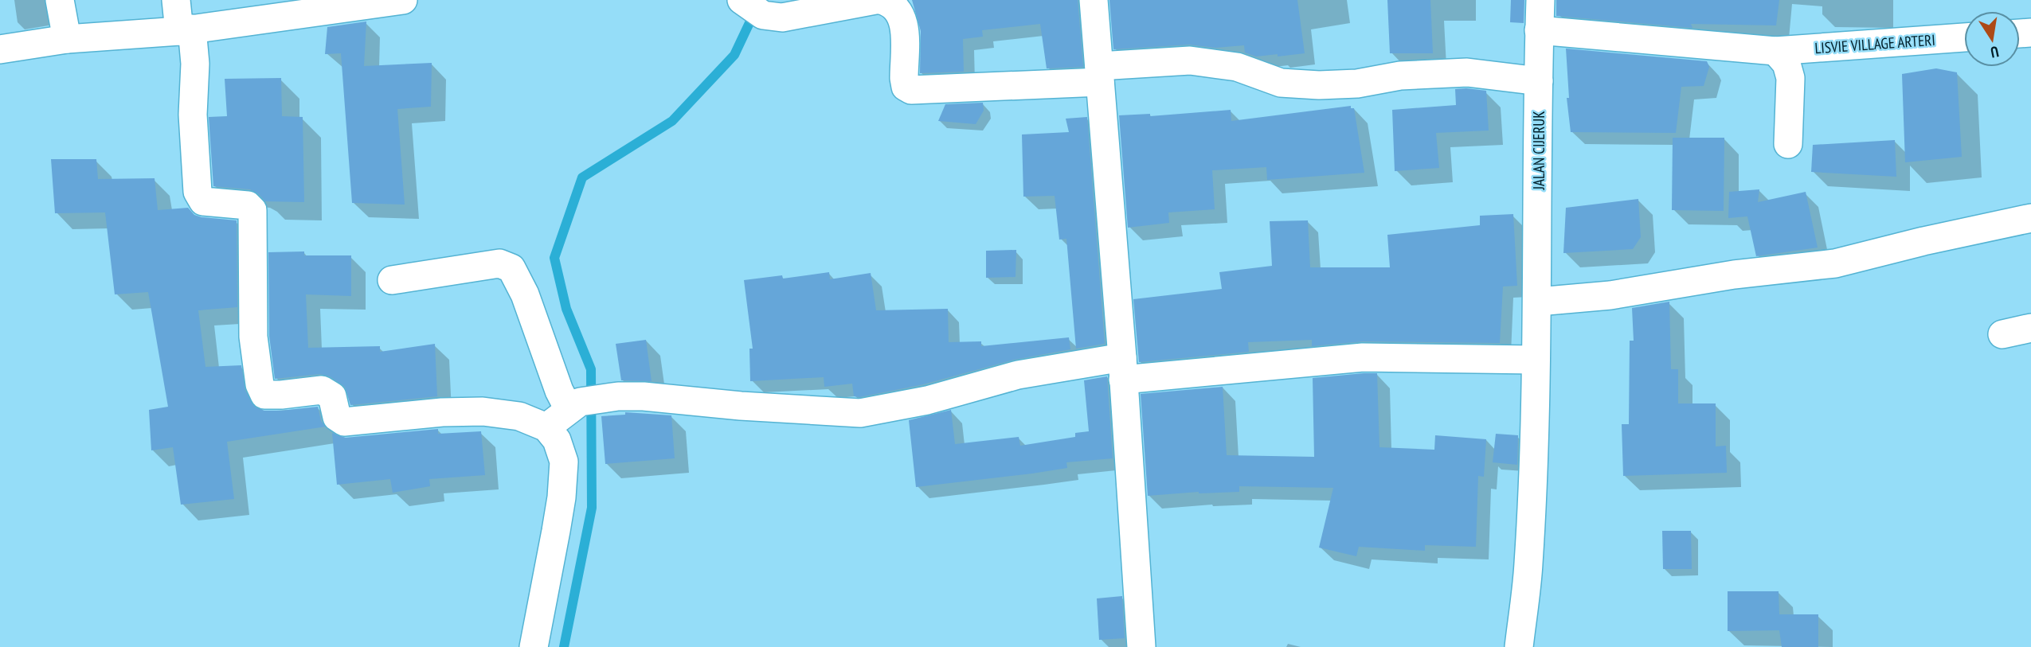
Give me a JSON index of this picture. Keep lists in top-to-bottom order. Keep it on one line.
{"streets":{"street":["LISVIE VILLAGE ARTERI","JALAN CIJERUK"]},"crossings":[["LISVIE VILLAGE ARTERI","JALAN CIJERUK"]],"north":"bottom"}
